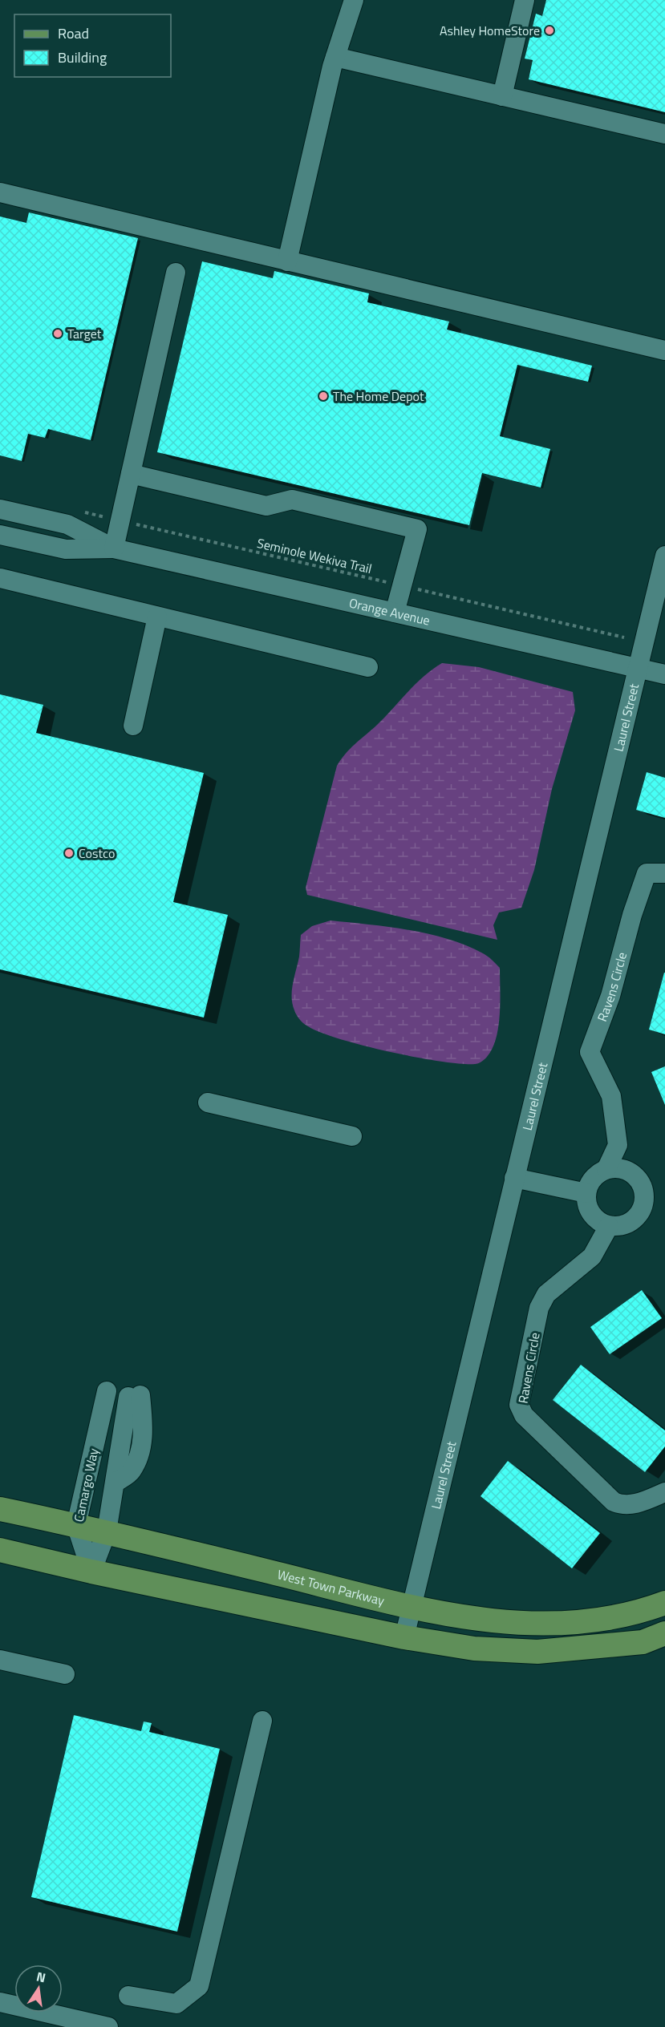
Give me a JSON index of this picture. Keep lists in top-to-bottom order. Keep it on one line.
{"streets":{"main road":["West Town Parkway"],"street":["Orange Avenue","Laurel Street","Ravens Circle","Camargo Way"],"path":["Seminole Wekiva Trail"]},"crossings":[["Orange Avenue","Laurel Street"],["Laurel Street","West Town Parkway"],["Camargo Way","West Town Parkway"]],"places":["Ashley HomeStore","Target","The Home Depot","Costco"],"legend":["Road","Building"],"north":"top"}
